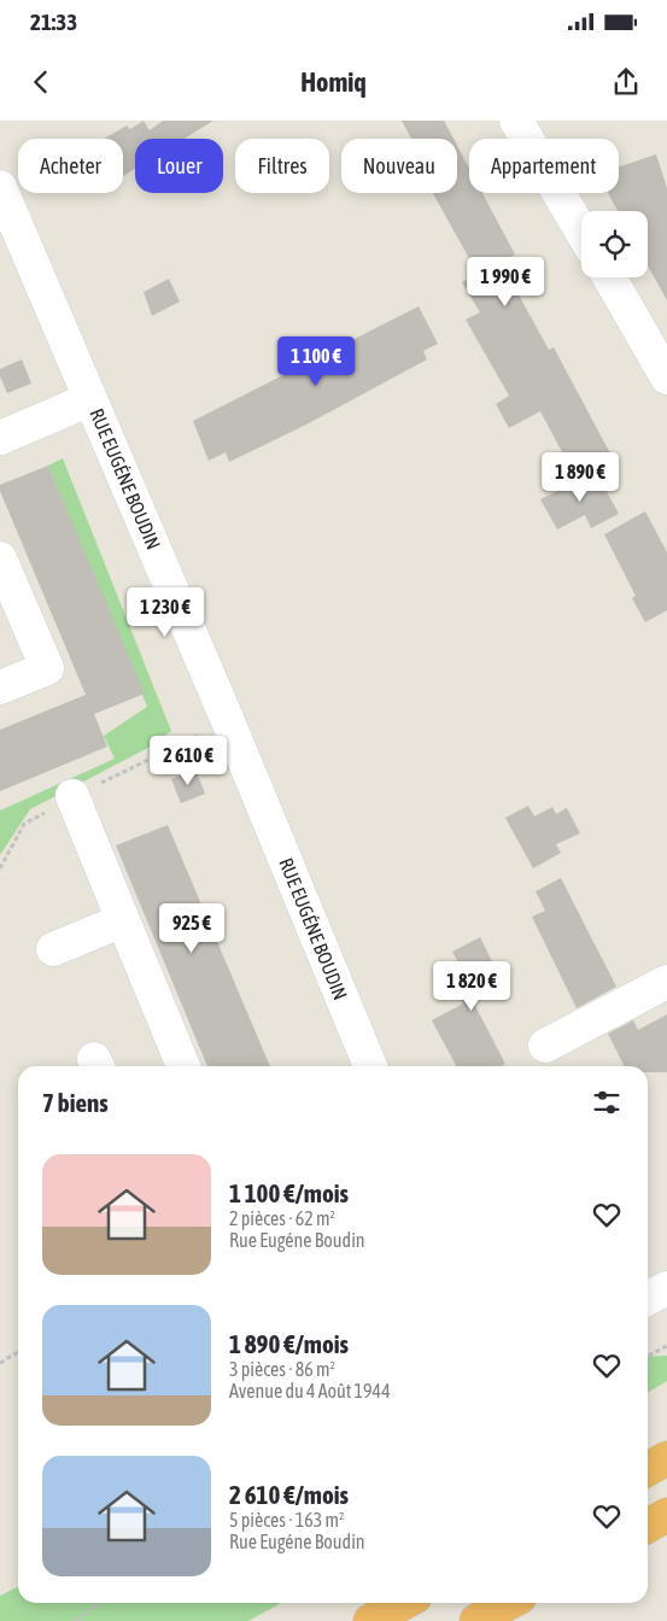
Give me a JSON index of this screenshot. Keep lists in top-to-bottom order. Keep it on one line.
{"streets":{"street":["RUE EUGÉNE BOUDIN"]},"page":{"status":"21:33","header":"Homiq","chip":["Acheter","Louer","Filtres","Nouveau","Appartement"],"price":["1 990 €","1 100 €","1 890 €","1 230 €","2 610 €","925 €","1 820 €"],"heading":"7 biens","list":[{"name":"1 100 €/mois","note":"2 pièces · 62 m² · Rue Eugéne Boudin"},{"name":"1 890 €/mois","note":"3 pièces · 86 m² · Avenue du 4 Août 1944"},{"name":"2 610 €/mois","note":"5 pièces · 163 m² · Rue Eugéne Boudin"}]}}
